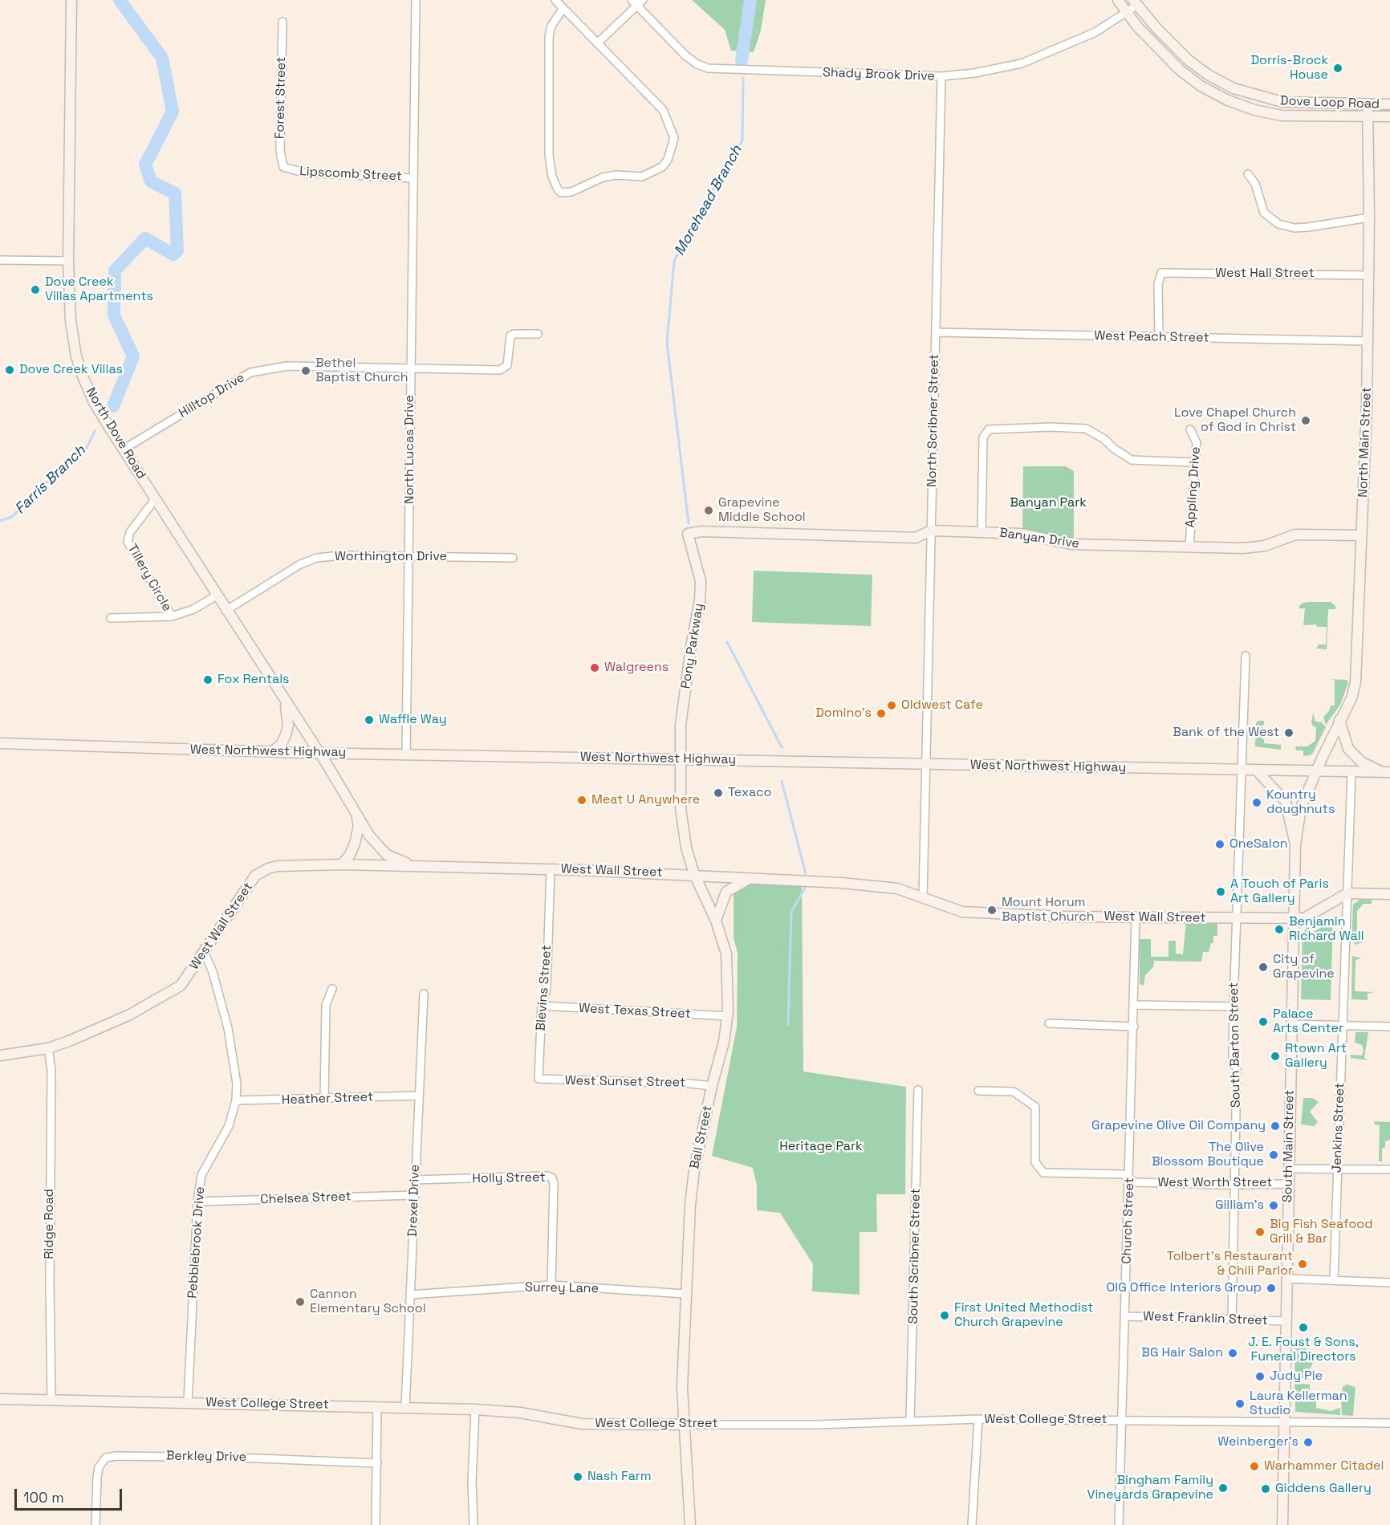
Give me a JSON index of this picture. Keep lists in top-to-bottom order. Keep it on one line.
{"streets":{"main road":["Dove Loop Road","North Dove Road","North Main Street","Banyan Drive","Pony Parkway","West Northwest Highway","West Wall Street","Ball Street","South Main Street","West College Street"],"street":["Shady Brook Drive","Forest Street","Lipscomb Street","West Hall Street","West Peach Street","Hilltop Drive","North Scribner Street","North Lucas Drive","Appling Drive","Worthington Drive","Tillery Circle","Blevins Street","West Texas Street","South Barton Street","West Sunset Street","Heather Street","Jenkins Street","Holly Street","West Worth Street","Chelsea Street","Drexel Drive","Church Street","Ridge Road","Pebblebrook Drive","South Scribner Street","Surrey Lane","West Franklin Street","Berkley Drive"]},"crossings":[["Shady Brook Drive","Dove Loop Road"],["Shady Brook Drive","North Scribner Street"],["Forest Street","Lipscomb Street"],["Dove Loop Road","North Main Street"],["Lipscomb Street","North Lucas Drive"],["West Hall Street","West Peach Street"],["West Hall Street","North Main Street"],["West Peach Street","North Scribner Street"],["West Peach Street","North Main Street"],["Hilltop Drive","North Dove Road"],["Hilltop Drive","North Lucas Drive"],["North Scribner Street","Banyan Drive"],["North Scribner Street","West Northwest Highway"],["North Dove Road","Worthington Drive"],["North Dove Road","Tillery Circle"],["North Dove Road","West Northwest Highway"],["North Dove Road","West Wall Street"],["North Main Street","Banyan Drive"],["North Main Street","West Northwest Highway"],["North Main Street","South Main Street"],["North Lucas Drive","Worthington Drive"],["North Lucas Drive","West Northwest Highway"],["Appling Drive","Banyan Drive"],["Banyan Drive","Pony Parkway"],["Pony Parkway","West Northwest Highway"],["Pony Parkway","Ball Street"],["West Northwest Highway","South Barton Street"],["West Northwest Highway","Jenkins Street"],["West Northwest Highway","Ball Street"],["West Northwest Highway","South Main Street"],["West Wall Street","Blevins Street"],["West Wall Street","South Barton Street"],["West Wall Street","Jenkins Street"],["West Wall Street","Ball Street"],["West Wall Street","South Main Street"],["West Wall Street","Church Street"],["West Wall Street","Ridge Road"],["West Wall Street","Pebblebrook Drive"],["Blevins Street","West Texas Street"],["Blevins Street","West Sunset Street"],["West Texas Street","Ball Street"],["South Barton Street","West Worth Street"],["South Barton Street","West Franklin Street"],["West Sunset Street","Ball Street"],["Heather Street","Drexel Drive"],["Heather Street","Pebblebrook Drive"],["Ball Street","Surrey Lane"],["Ball Street","West College Street"],["South Main Street","West Worth Street"],["South Main Street","West Franklin Street"],["South Main Street","West College Street"],["Holly Street","Drexel Drive"],["Holly Street","Surrey Lane"],["West Worth Street","Church Street"],["Chelsea Street","Drexel Drive"],["Chelsea Street","Pebblebrook Drive"],["Drexel Drive","Surrey Lane"],["Drexel Drive","West College Street"],["Church Street","West Franklin Street"],["Church Street","West College Street"],["Ridge Road","West College Street"],["Pebblebrook Drive","West College Street"],["South Scribner Street","West College Street"]],"water":["Morehead Branch","Farris Branch"],"parks":["Banyan Park","Heritage Park"],"places":["Dorris-Brock House","Dove Creek Villas Apartments","Dove Creek Villas","Bethel Baptist Church","Love Chapel Church of God in Christ","Grapevine Middle School","Walgreens","Fox Rentals","Oldwest Cafe","Domino's","Waffle Way","Bank of the West","Texaco","Meat U Anywhere","Kountry doughnuts","OneSalon","A Touch of Paris Art Gallery","Mount Horum Baptist Church","Benjamin Richard Wall","City of Grapevine","Palace Arts Center","Rtown Art Gallery","Grapevine Olive Oil Company","The Olive Blossom Boutique","Gilliam’s","Big Fish Seafood Grill & Bar","Tolbert’s Restaurant & Chili Parlor","OIG Office Interiors Group","Cannon Elementary School","First United Methodist Church Grapevine","J. E. Foust & Sons, Funeral Directors","BG Hair Salon","Judy Pie","Laura Kellerman Studio","Weinberger’s","Warhammer Citadel","Nash Farm","Bingham Family Vineyards Grapevine","Giddens Gallery"],"scale_bar":"100 m"}
